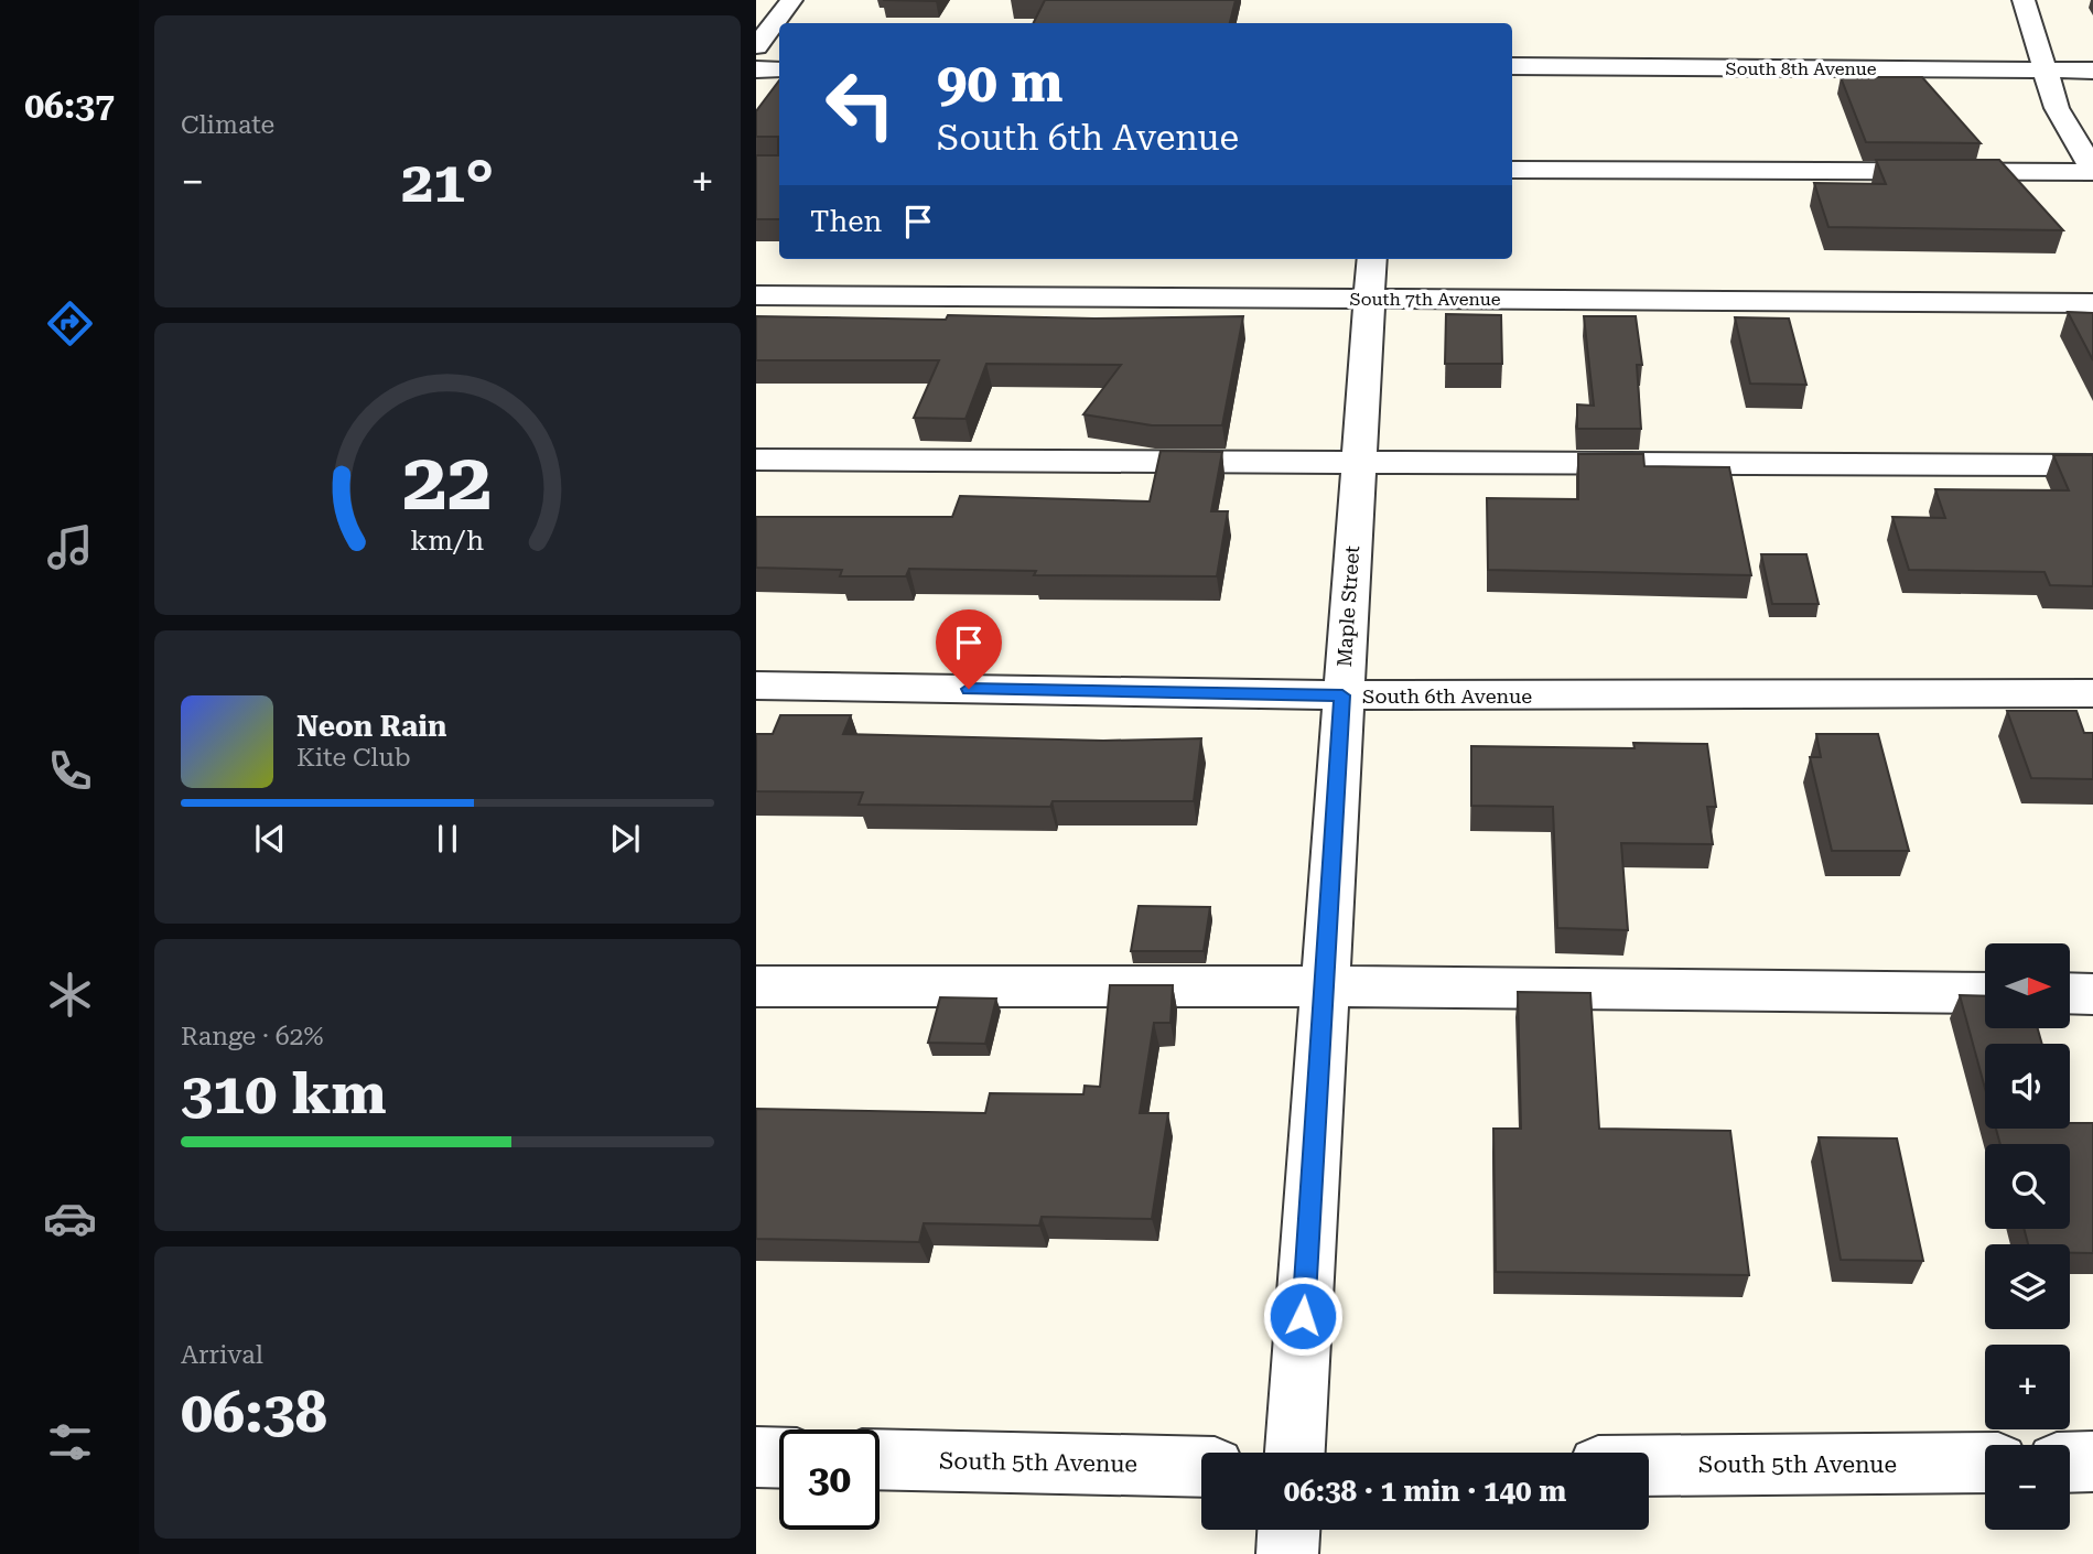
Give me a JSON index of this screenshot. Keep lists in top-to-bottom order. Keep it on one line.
{"streets":{"street":["South 8th Avenue","South 7th Avenue","Maple Street","South 6th Avenue","South 5th Avenue"]},"crossings":[["South 7th Avenue","Maple Street"],["Maple Street","South 6th Avenue"]],"north":"right","page":{"tabs":"06:37","tile":["Climate",["Range · 62%","310 km"],["Arrival","06:38"]],"turn":["90 m","South 6th Avenue"],"heat":["−","21°","+"],"then":"Then","song":["Neon Rain","Kite Club"],"map_buttons":["+","−"],"limit":"30","trip":"06:38 · 1 min · 140 m","gauge":["22","km/h"]}}
